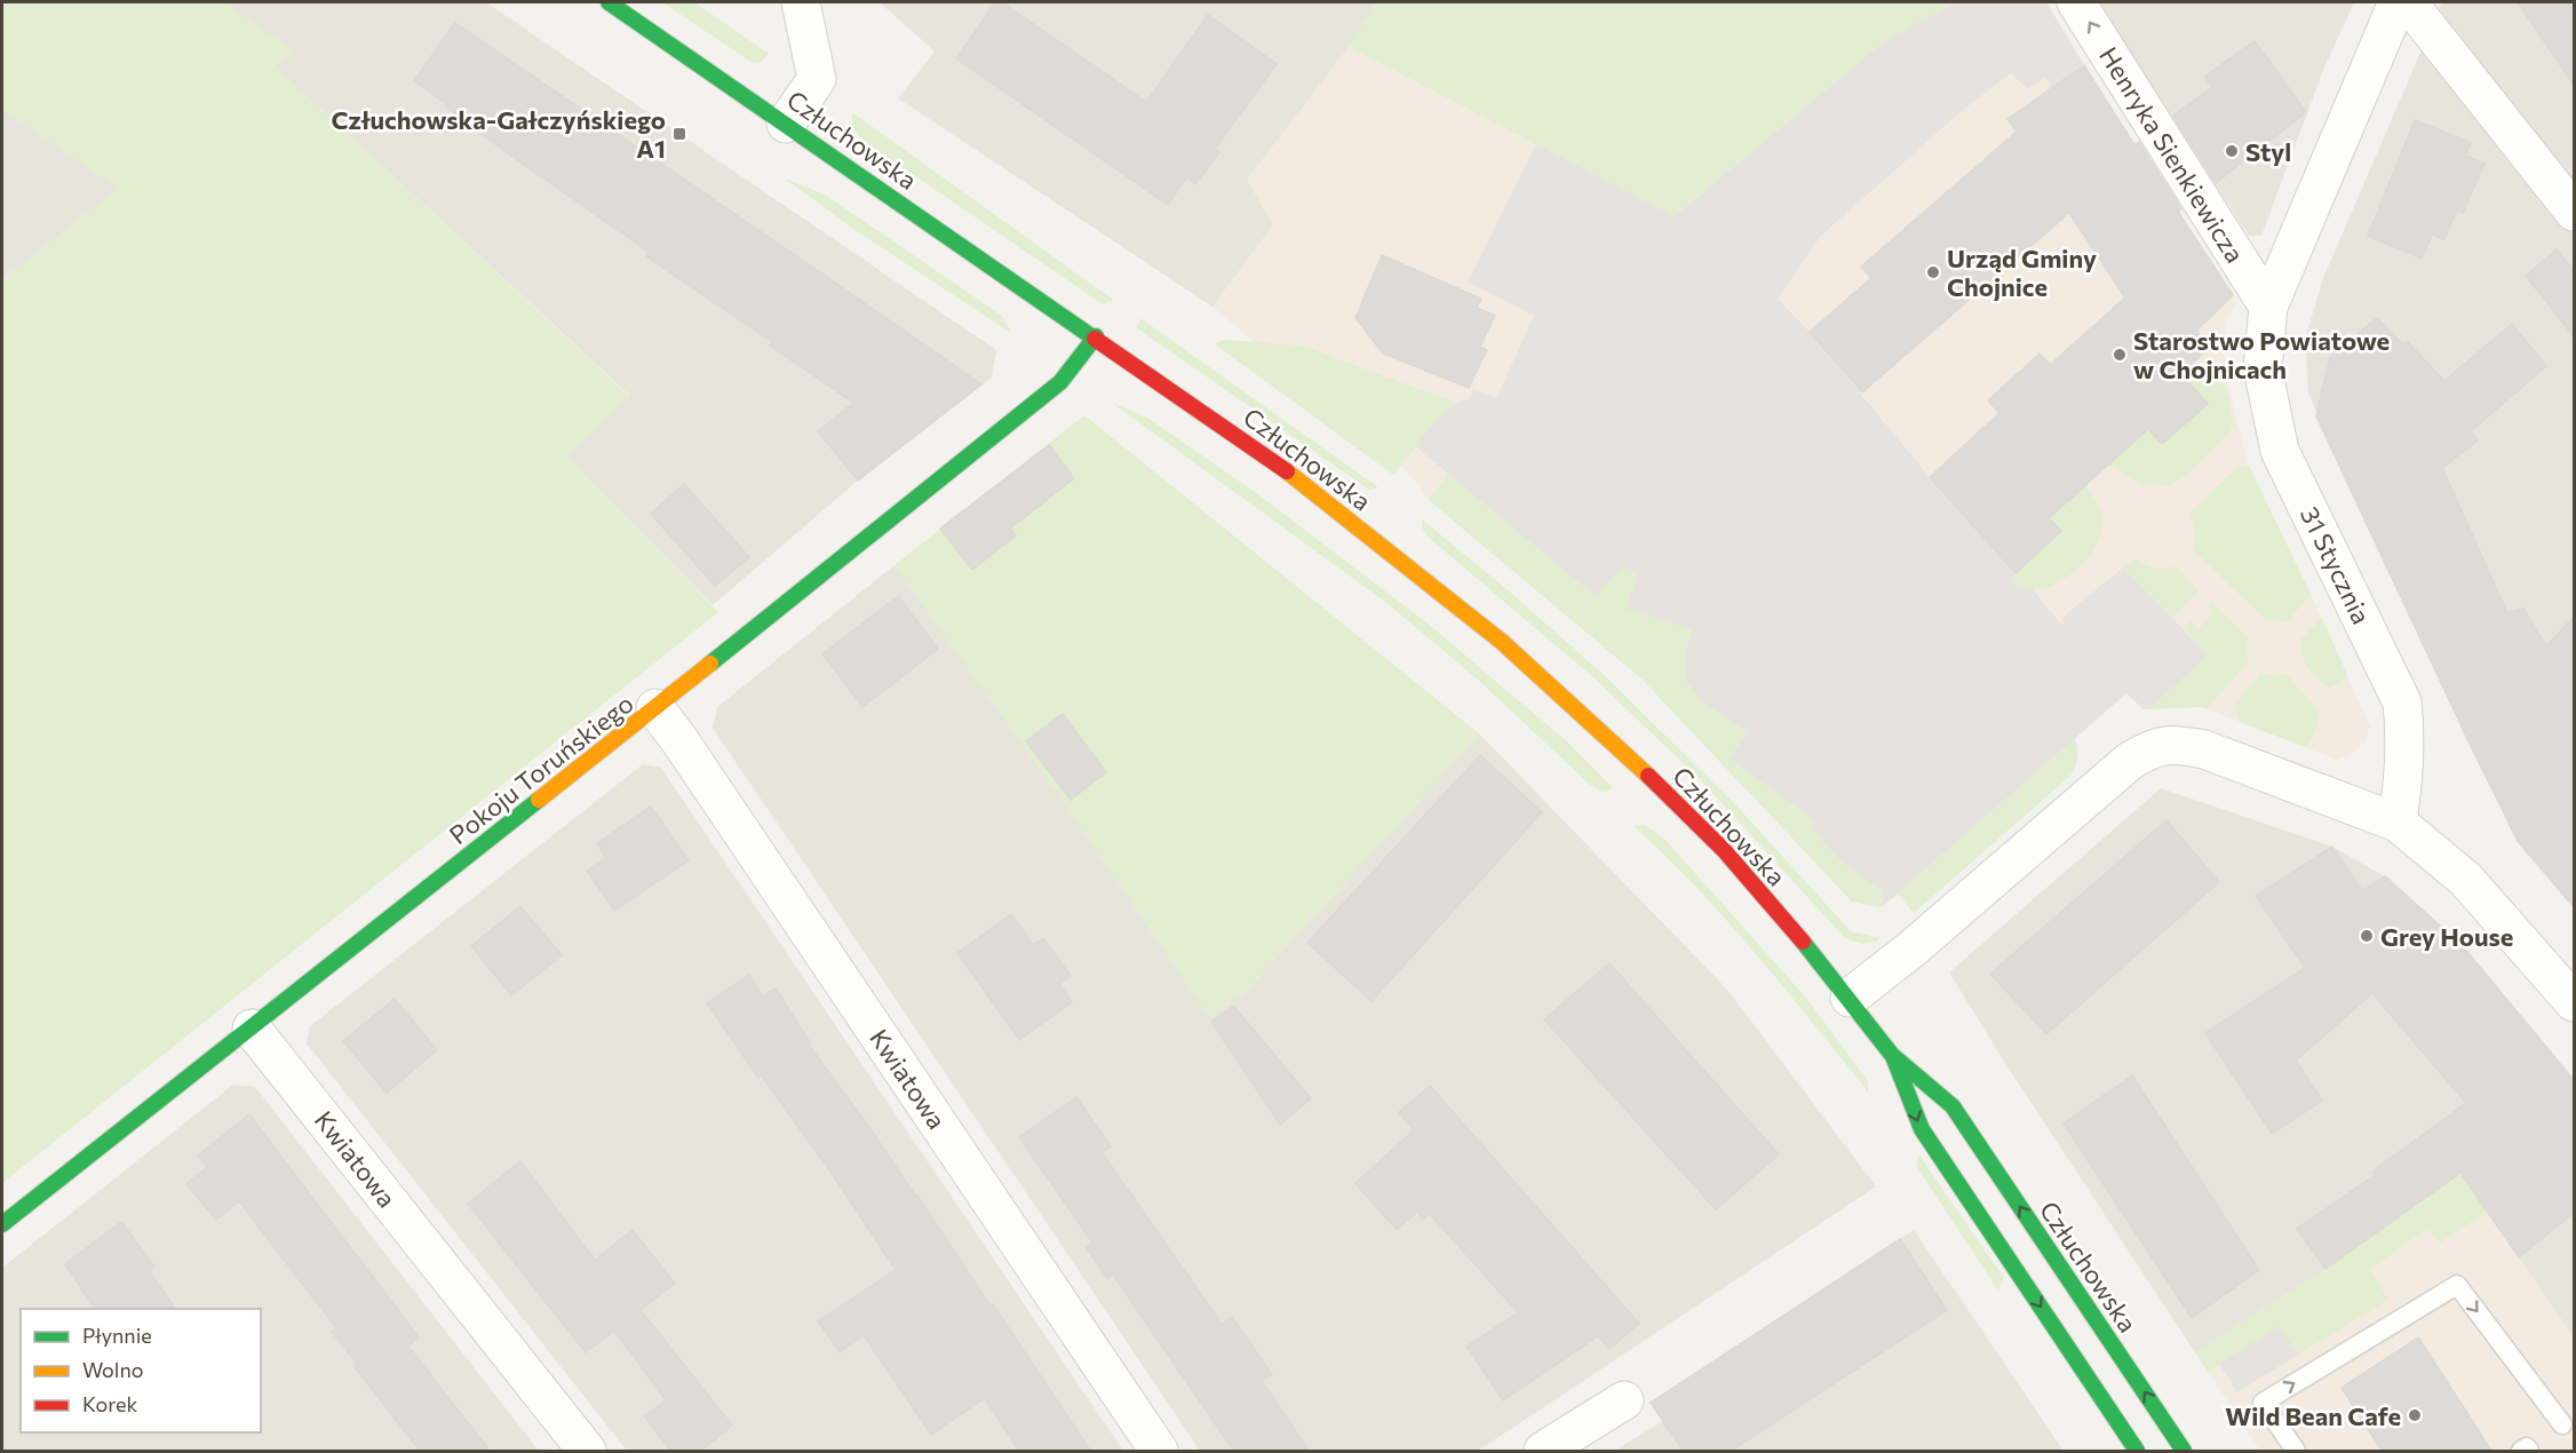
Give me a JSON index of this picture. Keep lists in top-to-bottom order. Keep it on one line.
{"streets":{"main road":["Człuchowska","Pokoju Toruńskiego"],"street":["Henryka Sienkiewicza","31 Stycznia","Kwiatowa"]},"crossings":[["Człuchowska","Pokoju Toruńskiego"],["Henryka Sienkiewicza","31 Stycznia"],["Pokoju Toruńskiego","Kwiatowa"]],"places":{"transit":["Człuchowska-Gałczyńskiego A1"],"other":["Styl","Urząd Gminy Chojnice","Starostwo Powiatowe w Chojnicach","Grey House","Wild Bean Cafe"]},"legend":["Płynnie","Wolno","Korek"]}
